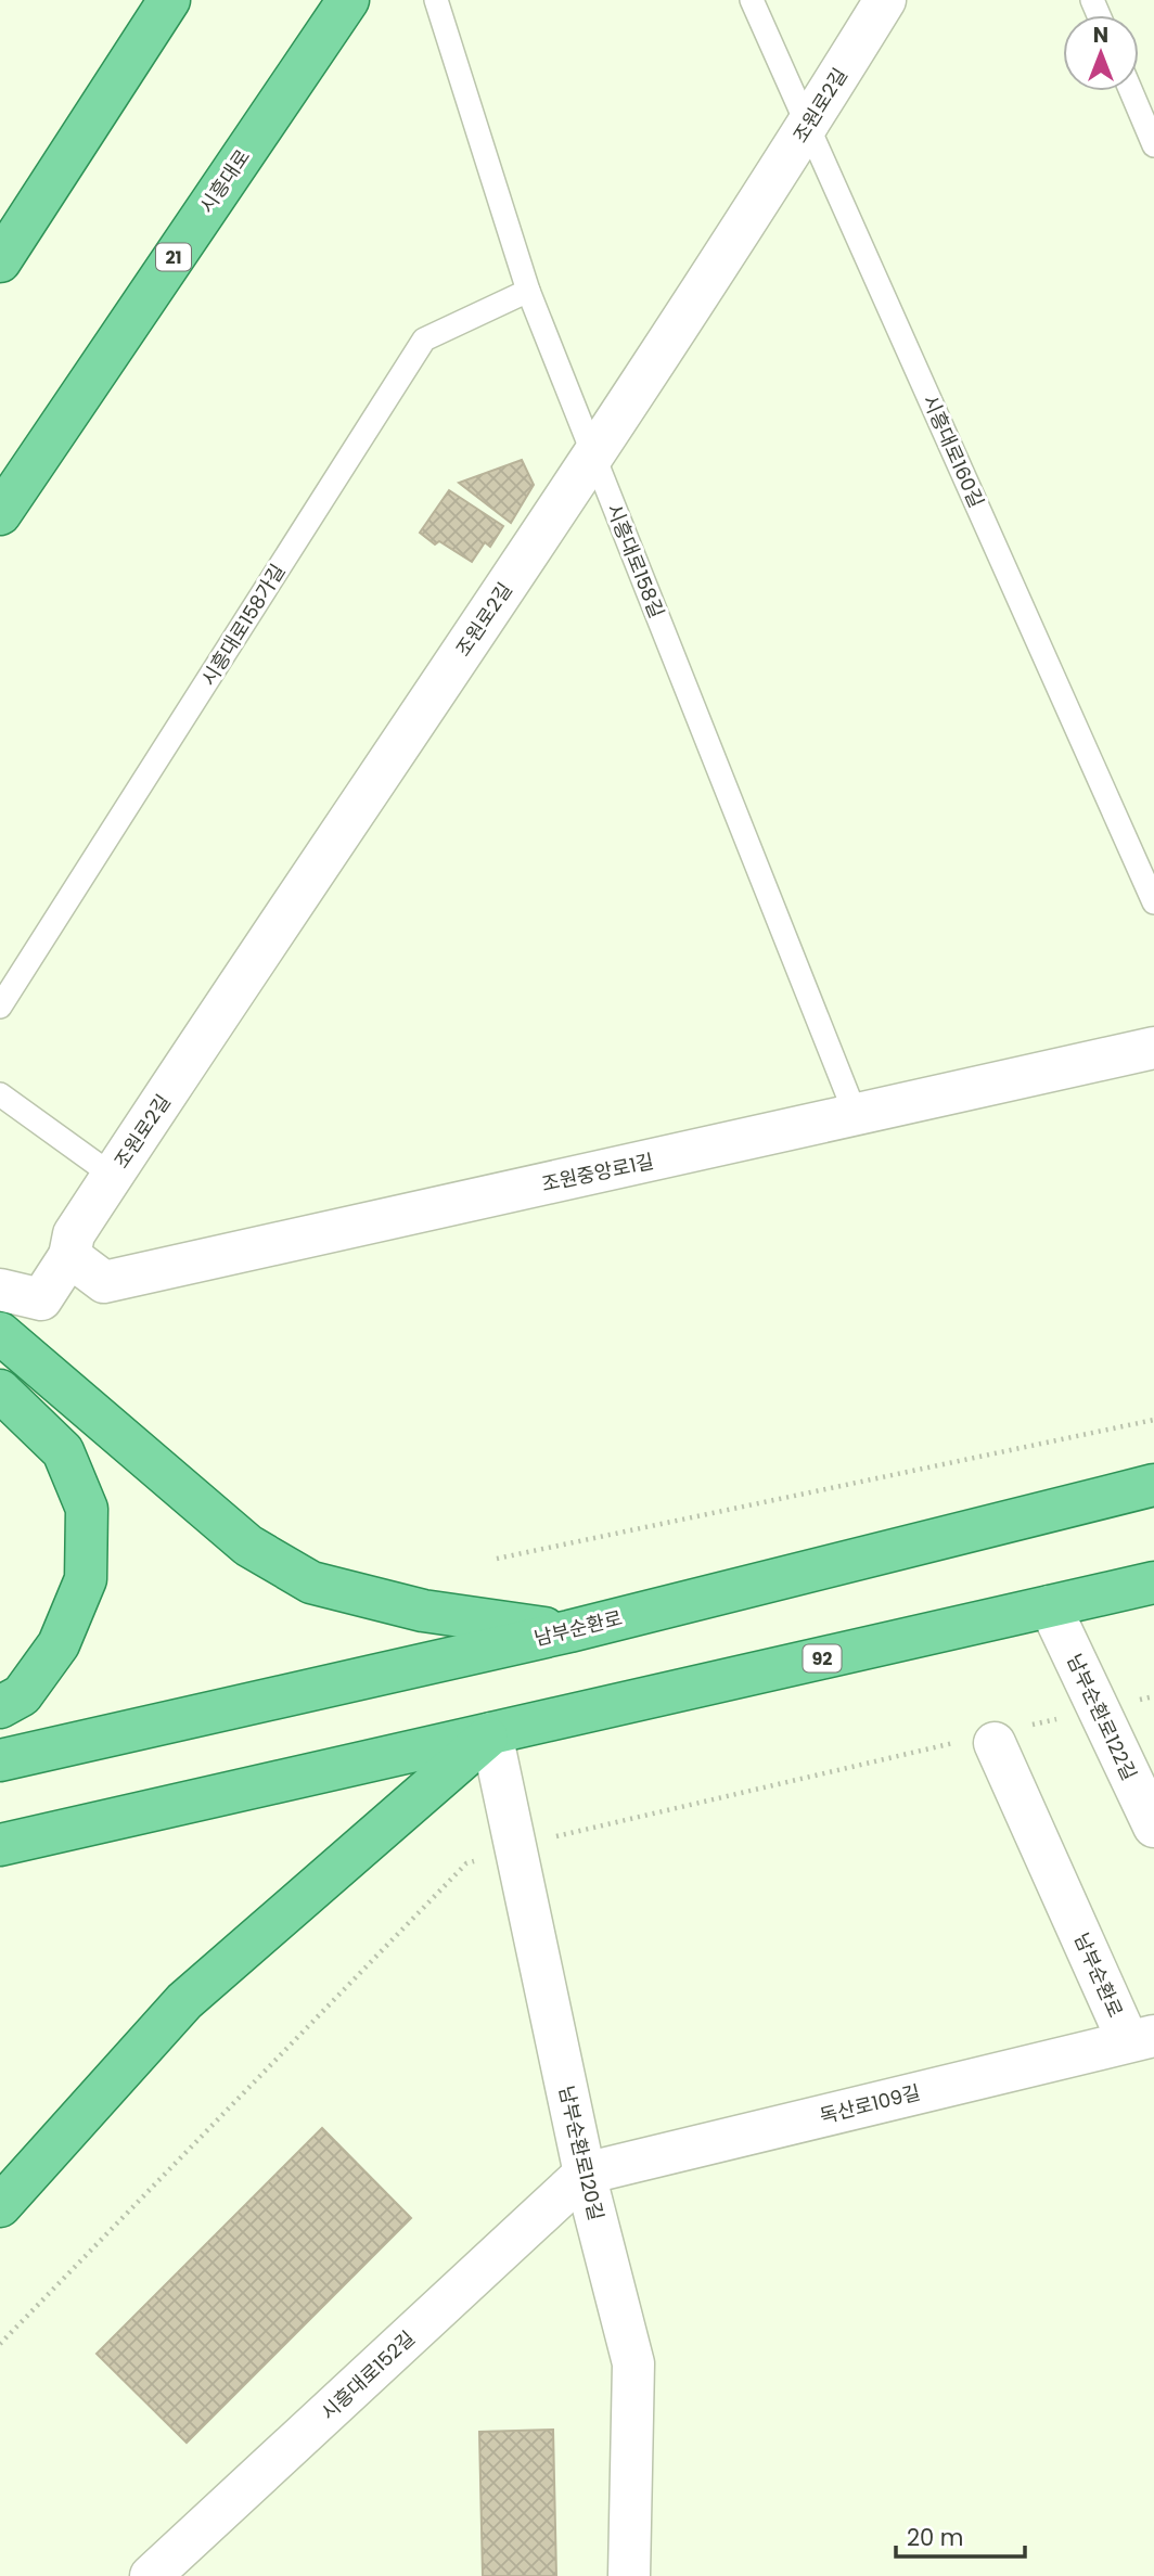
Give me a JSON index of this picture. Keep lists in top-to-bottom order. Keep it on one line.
{"streets":{"main road":["시흥대로","21","남부순환로","92"],"street":["조원로2길","조원중앙로1길","남부순환로122길","독산로109길","남부순환로120길","시흥대로152길"],"lane":["시흥대로160길","시흥대로158길","시흥대로158가길"]},"crossings":[["조원로2길","시흥대로160길"],["조원로2길","시흥대로158길"],["조원로2길","조원중앙로1길"],["시흥대로158길","시흥대로158가길"],["시흥대로158길","조원중앙로1길"],["남부순환로","독산로109길"],["92","남부순환로122길"],["92","남부순환로120길"],["독산로109길","남부순환로120길"],["독산로109길","시흥대로152길"],["남부순환로120길","시흥대로152길"]],"scale_bar":"20 m","north":"top"}
